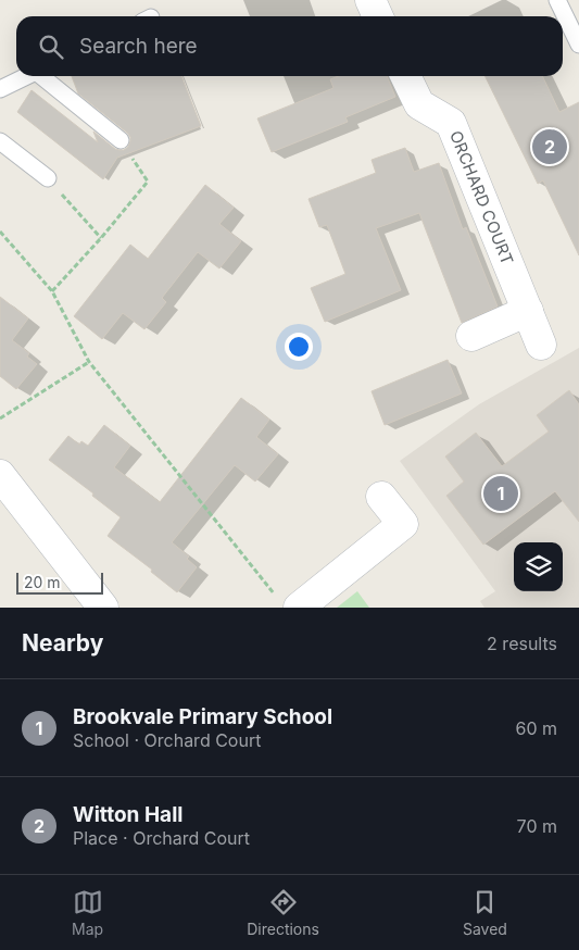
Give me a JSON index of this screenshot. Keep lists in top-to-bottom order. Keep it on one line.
{"streets":{"street":["ORCHARD COURT"]},"scale_bar":"20 m","page":{"search":"Search here","pins":["2","1"],"scale":"20 m","heading":["Nearby","2 results"],"list":[{"mark":"1","name":"Brookvale Primary School","note":"School · Orchard Court","value":"60 m"},{"mark":"2","name":"Witton Hall","note":"Place · Orchard Court","value":"70 m"}],"nav":["Map","Directions","Saved"]}}
